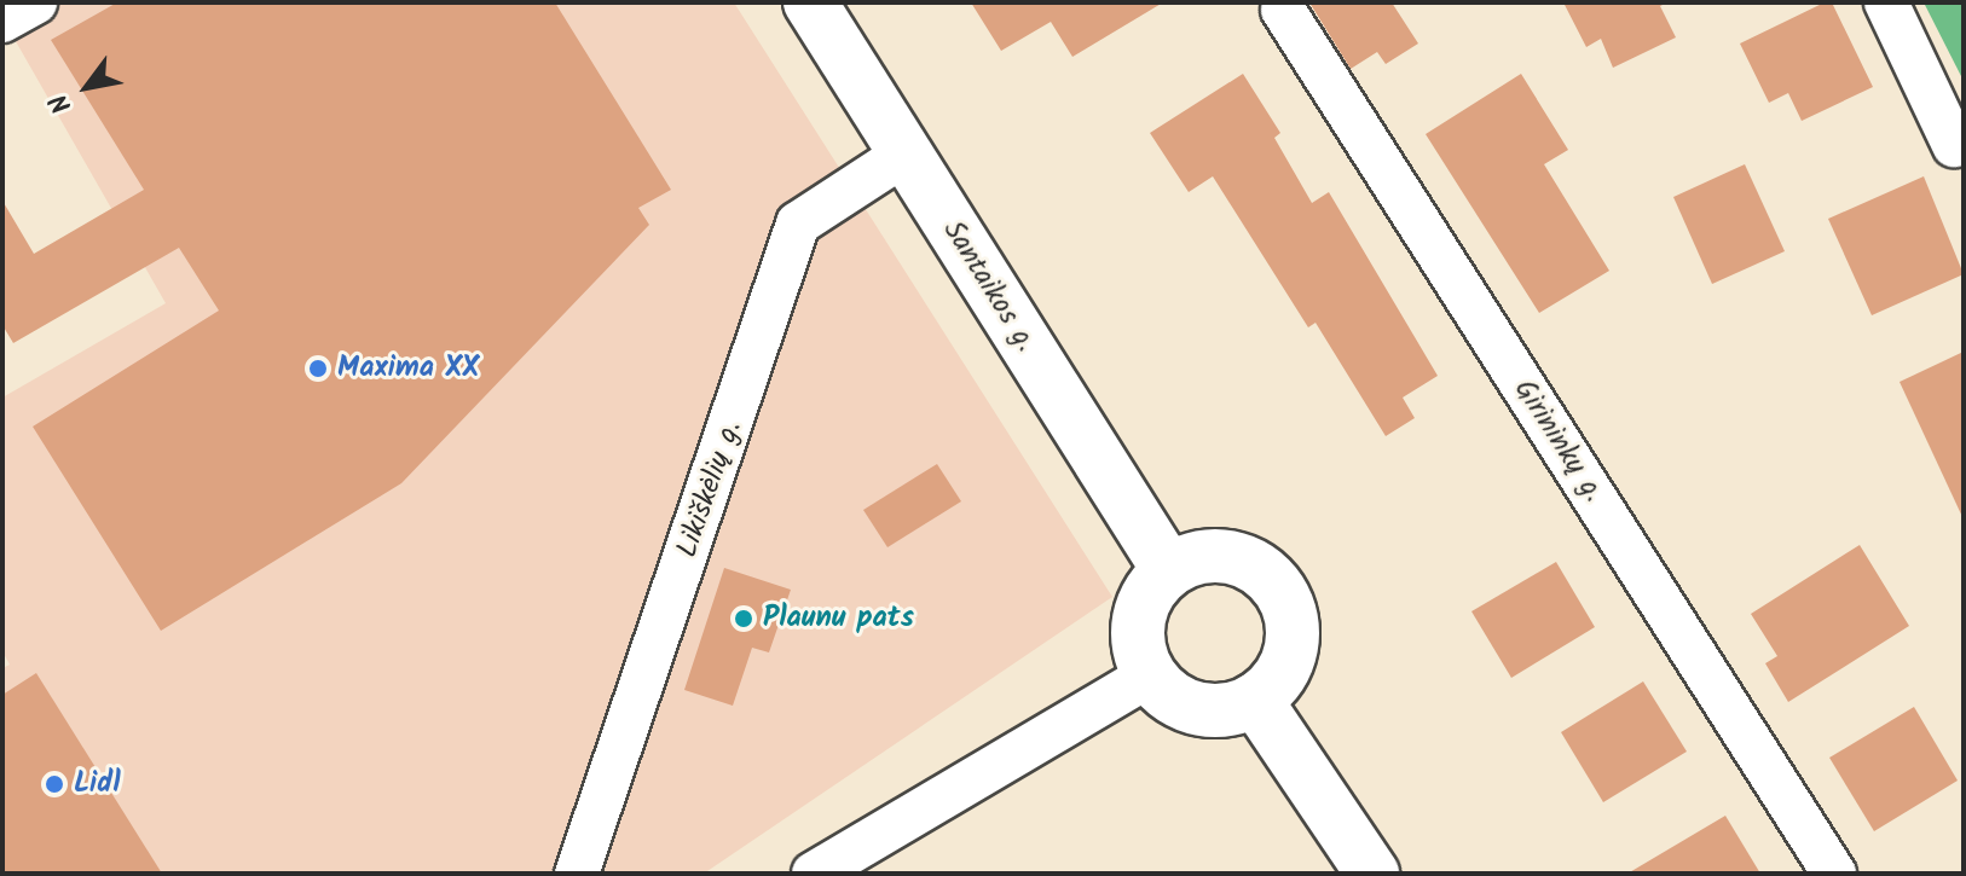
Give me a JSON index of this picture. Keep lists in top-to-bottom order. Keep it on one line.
{"streets":{"main road":["Santaikos g."],"street":["Girininkų g.","Likiškėlių g."]},"crossings":[["Santaikos g.","Likiškėlių g."]],"places":["Maxima XX","Plaunu pats","Lidl"],"north":"bottom left"}
